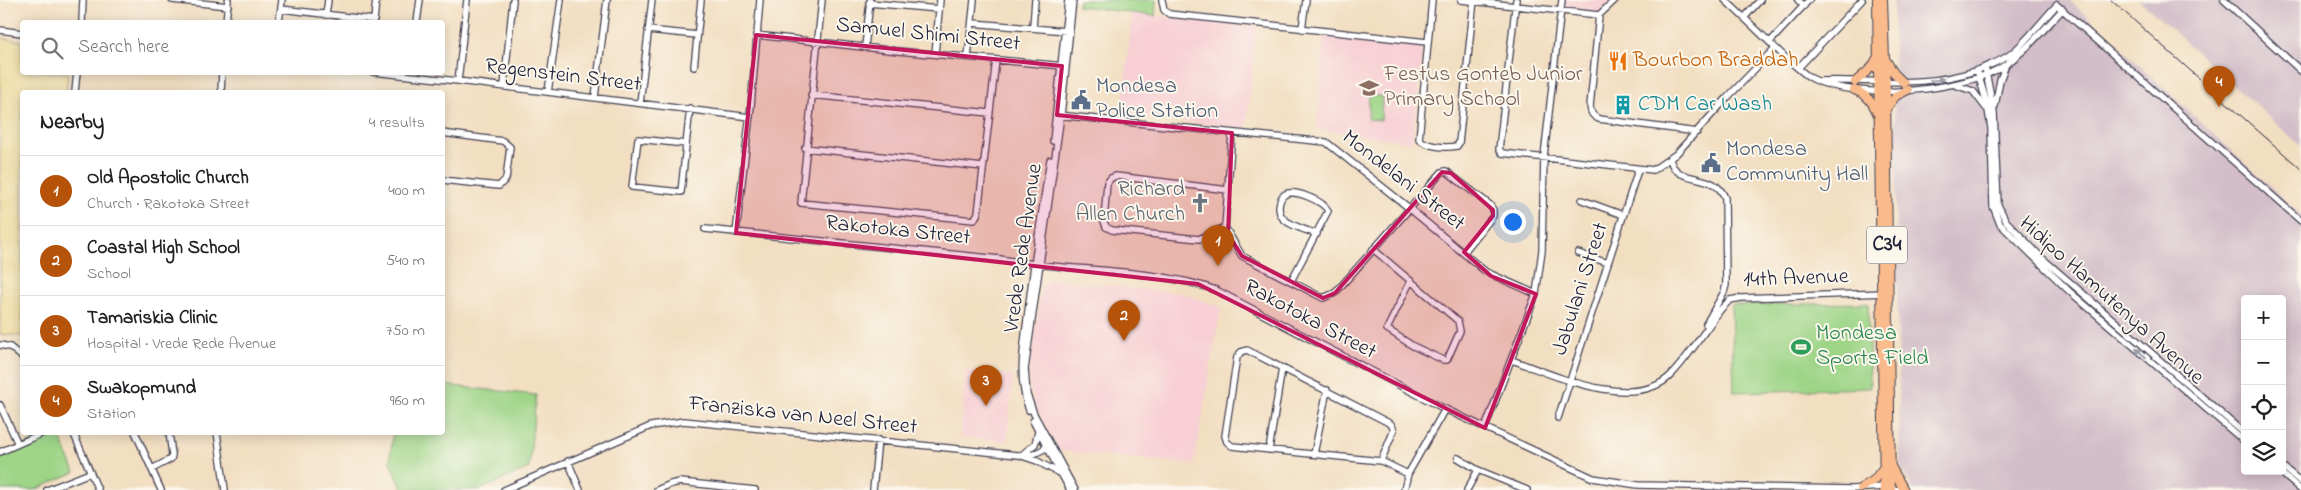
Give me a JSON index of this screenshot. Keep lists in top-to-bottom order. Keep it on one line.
{"streets":{"main road":["C34"],"street":["Samuel Shimi Street","Regenstein Street","Mondelani Street","Rakotoka Street","Vrede Rede Avenue","14th Avenue","Jabulani Street","Hidipo Hamutenya Avenue","Franziska van Neel Street"]},"crossings":[["Samuel Shimi Street","Vrede Rede Avenue"],["Mondelani Street","Vrede Rede Avenue"],["Rakotoka Street","C34"],["Rakotoka Street","Vrede Rede Avenue"],["C34","14th Avenue"],["Vrede Rede Avenue","Franziska van Neel Street"],["14th Avenue","Jabulani Street"]],"places":{"restaurant":["Bourbon Braddah"],"school or university":["Festus Gonteb Junior Primary School"],"public building":["Mondesa Police Station","Mondesa Community Hall"],"building":["CDM Car Wash"],"church":["Richard Allen Church"],"sports":["Mondesa Sports Field"]},"page":{"search":"Search here","pins":["4","1","2","3"],"heading":["Nearby","4 results"],"list":[{"mark":"1","name":"Old Apostolic Church","note":"Church · Rakotoka Street","value":"400 m"},{"mark":"2","name":"Coastal High School","note":"School","value":"540 m"},{"mark":"3","name":"Tamariskia Clinic","note":"Hospital · Vrede Rede Avenue","value":"750 m"},{"mark":"4","name":"Swakopmund","note":"Station","value":"960 m"}],"map_buttons":["+","−"]}}
